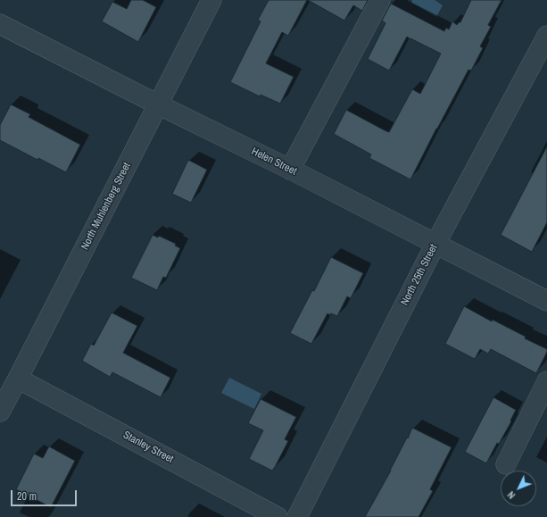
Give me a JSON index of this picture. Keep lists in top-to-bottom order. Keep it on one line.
{"streets":{"street":["Helen Street","North Muhlenberg Street","North 25th Street","Stanley Street"]},"crossings":[["Helen Street","North Muhlenberg Street"],["Helen Street","North 25th Street"],["North Muhlenberg Street","Stanley Street"]],"scale_bar":"20 m","north":"bottom left"}
